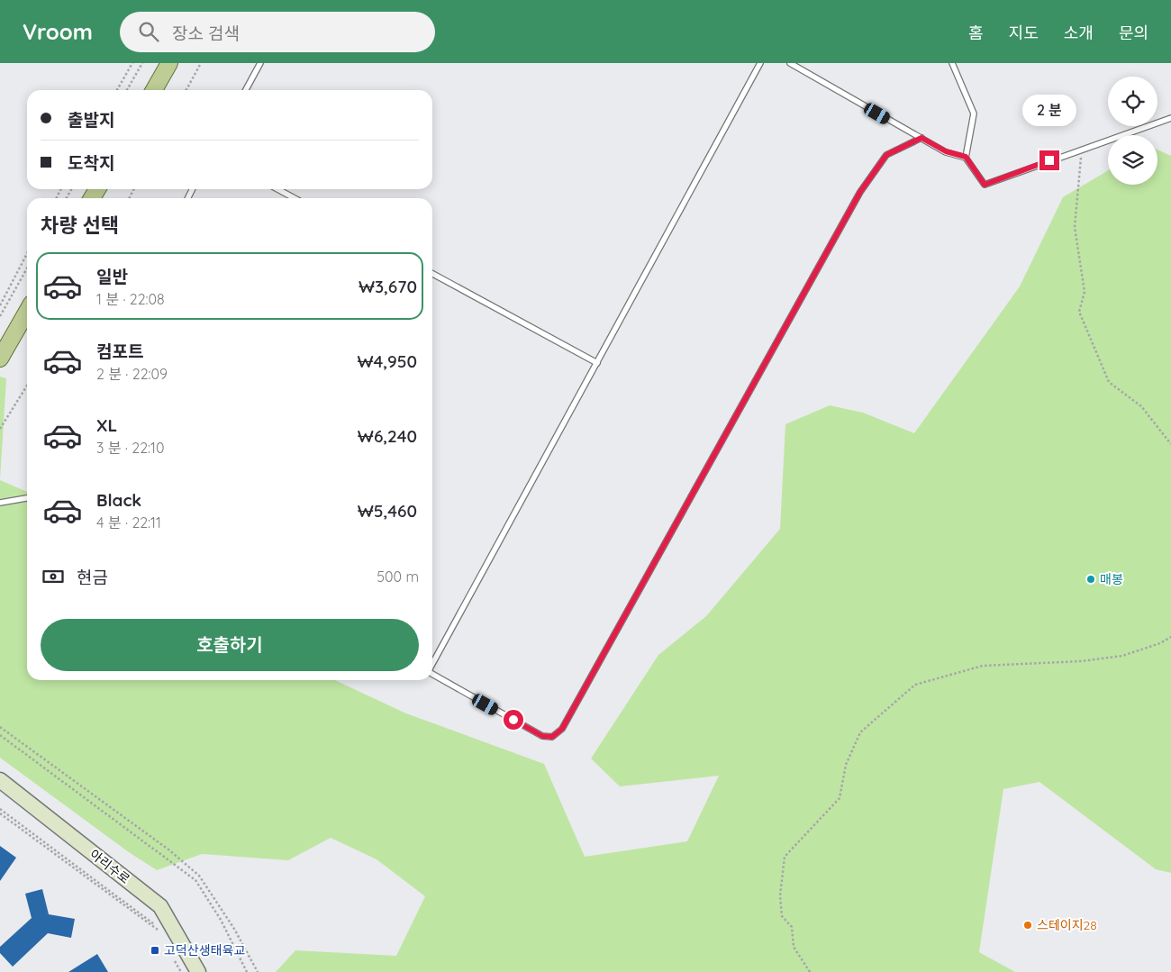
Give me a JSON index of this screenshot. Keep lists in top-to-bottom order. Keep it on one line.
{"streets":{"main road":["아리수로"]},"places":{"other":["매봉","스테이지28"],"transit":["고덕산생태육교"]},"page":{"header":"Vroom","search":"장소 검색","nav":["홈","지도","소개","문의"],"banner":["출발지","도착지"],"bubble":"2 분","heading":"차량 선택","list":[{"name":"일반","note":"1 분 · 22:08","value":"₩3,670"},{"name":"컴포트","note":"2 분 · 22:09","value":"₩4,950"},{"name":"XL","note":"3 분 · 22:10","value":"₩6,240"},{"name":"Black","note":"4 분 · 22:11","value":"₩5,460"}],"pay":["현금","500 m"],"buttons":"호출하기"}}
